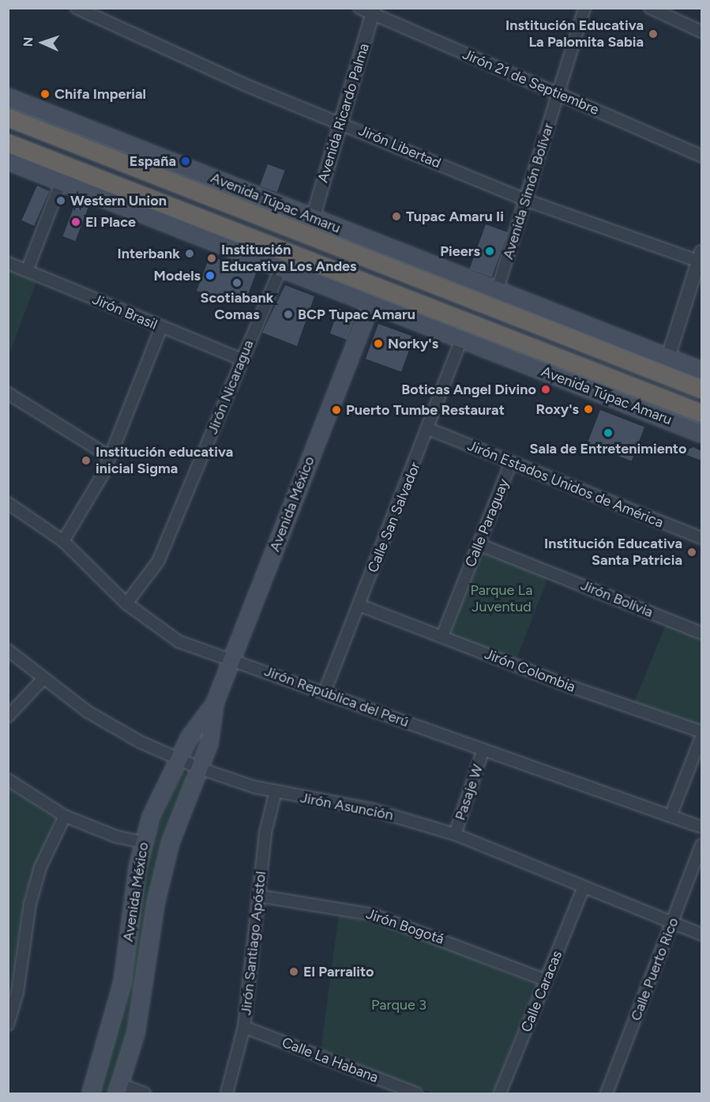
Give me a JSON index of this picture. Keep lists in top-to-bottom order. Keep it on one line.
{"streets":{"highway":["Avenida Túpac Amaru"],"main road":["Avenida México"],"street":["Jirón 21 de Septiembre","Avenida Ricardo Palma","Jirón Libertad","Avenida Simón Bolívar","Jirón Brasil","Jirón Nicaragua","Jirón Estados Unidos de América","Calle San Salvador","Calle Paraguay","Jirón Bolivia","Jirón Colombia","Jirón República del Perú","Pasaje W","Jirón Asunción","Jirón Bogotá","Jirón Santiago Apóstol","Calle Puerto Rico","Calle Caracas","Calle La Habana"]},"crossings":[["Jirón 21 de Septiembre","Avenida Ricardo Palma"],["Jirón 21 de Septiembre","Avenida Simón Bolívar"],["Avenida Ricardo Palma","Jirón Libertad"],["Avenida Ricardo Palma","Avenida Túpac Amaru"],["Jirón Libertad","Avenida Simón Bolívar"],["Avenida Simón Bolívar","Avenida Túpac Amaru"],["Avenida Túpac Amaru","Jirón Nicaragua"],["Avenida Túpac Amaru","Avenida México"],["Avenida Túpac Amaru","Calle San Salvador"],["Jirón Brasil","Jirón Nicaragua"],["Jirón Nicaragua","Jirón República del Perú"],["Jirón Estados Unidos de América","Calle San Salvador"],["Jirón Estados Unidos de América","Calle Paraguay"],["Avenida México","Jirón República del Perú"],["Avenida México","Jirón Asunción"],["Calle San Salvador","Jirón Colombia"],["Calle San Salvador","Jirón República del Perú"],["Calle Paraguay","Jirón Bolivia"],["Calle Paraguay","Jirón Colombia"],["Jirón República del Perú","Pasaje W"],["Pasaje W","Jirón Asunción"],["Jirón Asunción","Jirón Santiago Apóstol"],["Jirón Asunción","Calle Puerto Rico"],["Jirón Asunción","Calle Caracas"],["Jirón Bogotá","Jirón Santiago Apóstol"],["Jirón Bogotá","Calle Caracas"],["Jirón Santiago Apóstol","Calle La Habana"]],"parks":["Parque La Juventud","Parque 3"],"places":["Institución Educativa La Palomita Sabia","Chifa Imperial","España","Western Union","Tupac Amaru Ii","El Place","Pieers","Interbank","Institución Educativa Los Andes","Models","Scotiabank Comas","BCP Tupac Amaru","Norky's","Boticas Angel Divino","Roxy's","Puerto Tumbe Restaurat","Sala de Entretenimiento","Institución educativa inicial Sigma","Institución Educativa Santa Patricia","El Parralito"],"north":"left"}
